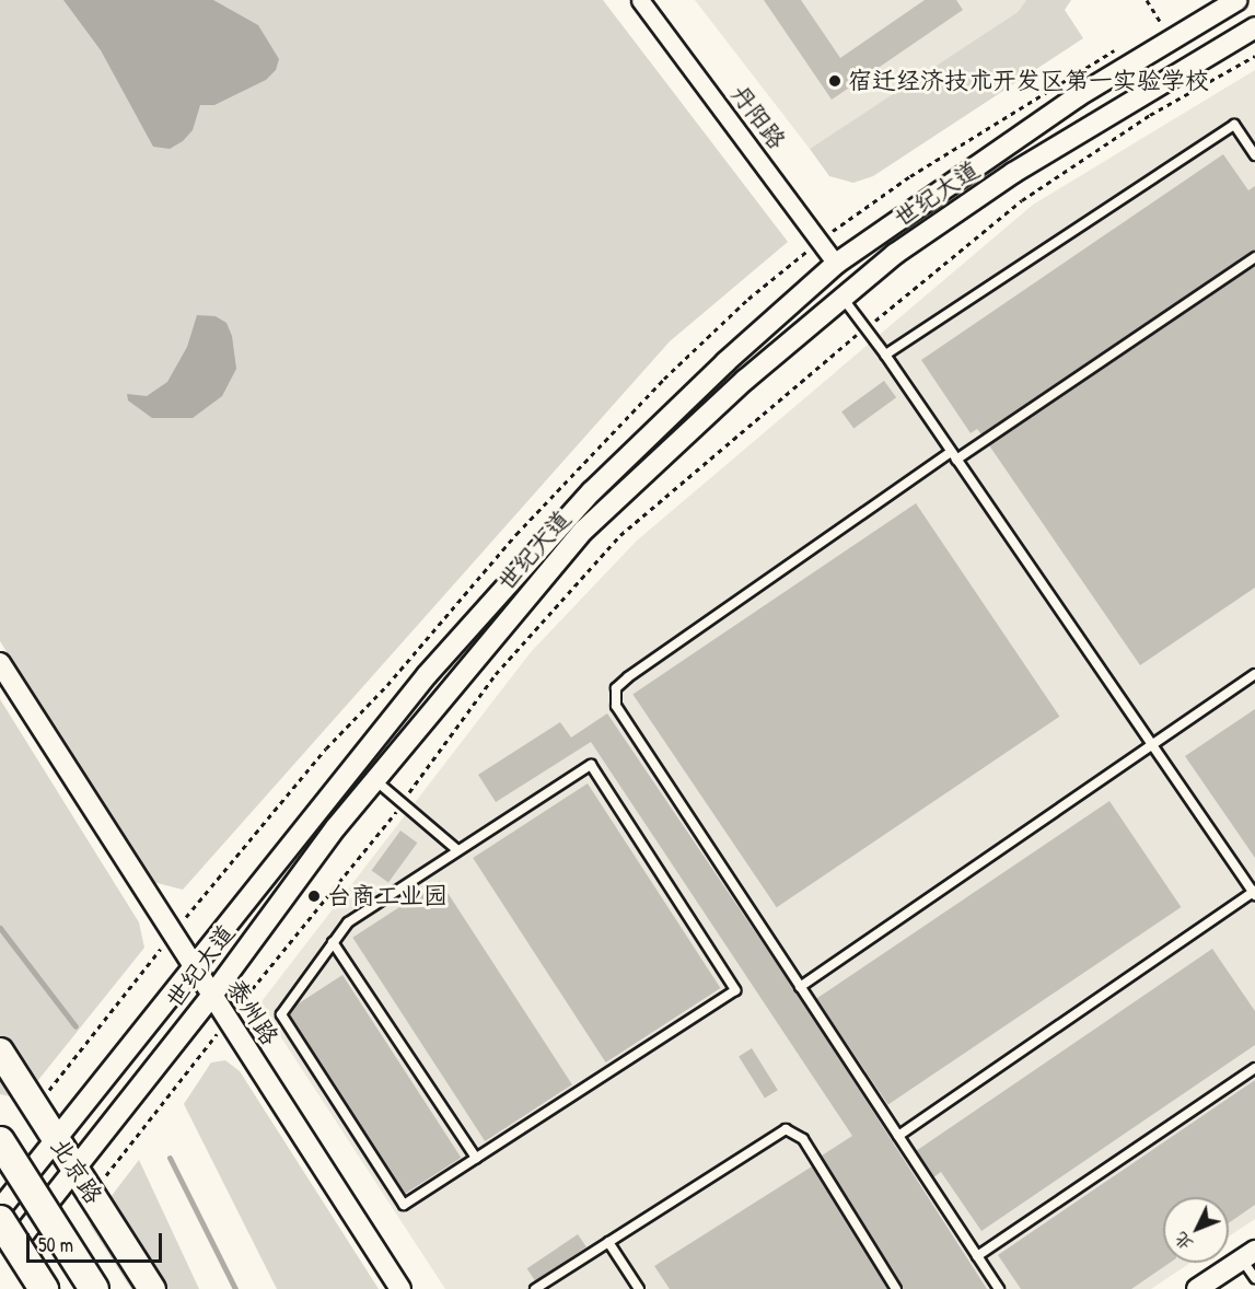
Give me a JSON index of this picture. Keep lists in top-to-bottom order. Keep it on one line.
{"streets":{"main road":["北京路"],"street":["丹阳路","世纪大道","泰州路"]},"crossings":[["丹阳路","世纪大道"],["世纪大道","泰州路"],["世纪大道","北京路"]],"places":["宿迁经济技术开发区第一实验学校","台商工业园"],"scale_bar":"50 m","north":"bottom left"}
